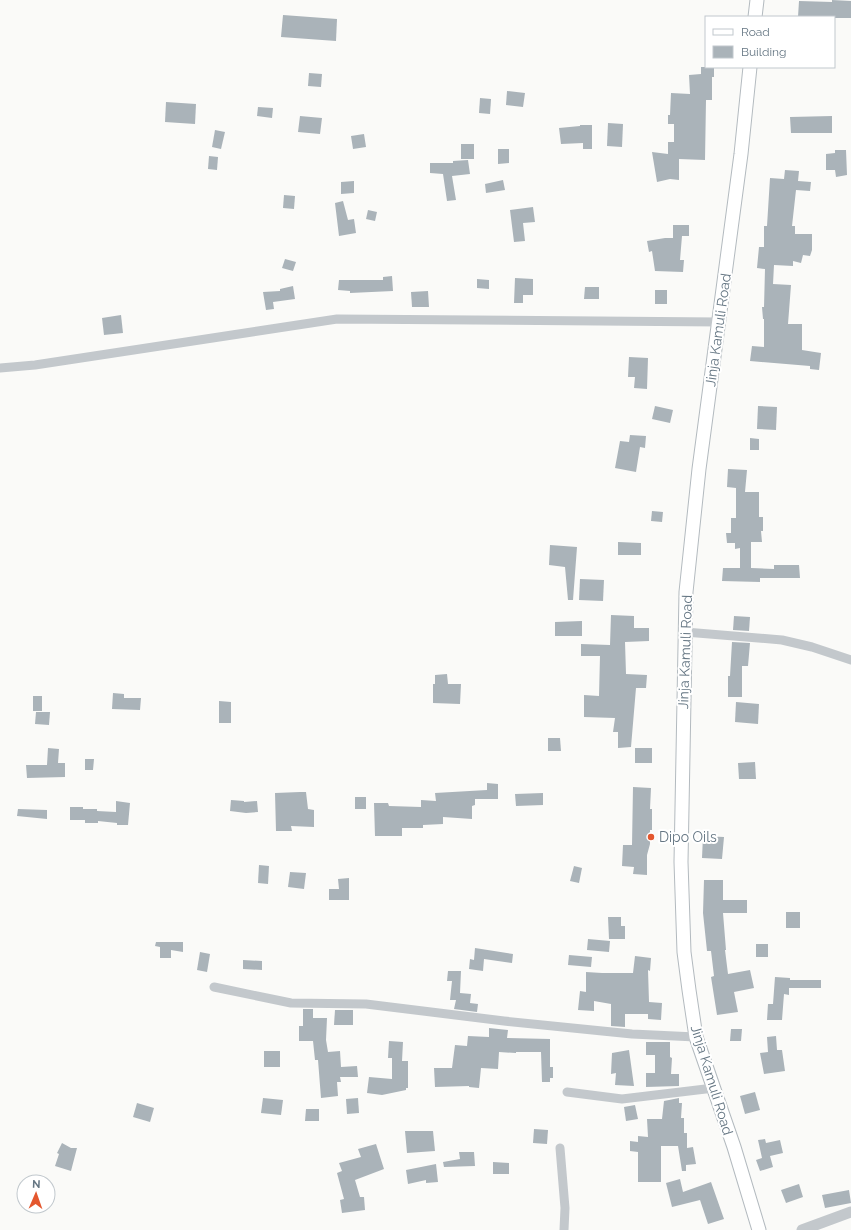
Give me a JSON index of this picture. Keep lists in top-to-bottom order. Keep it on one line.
{"streets":{"main road":["Jinja Kamuli Road"]},"places":["Dipo Oils"],"legend":["Road","Building"],"north":"top"}
